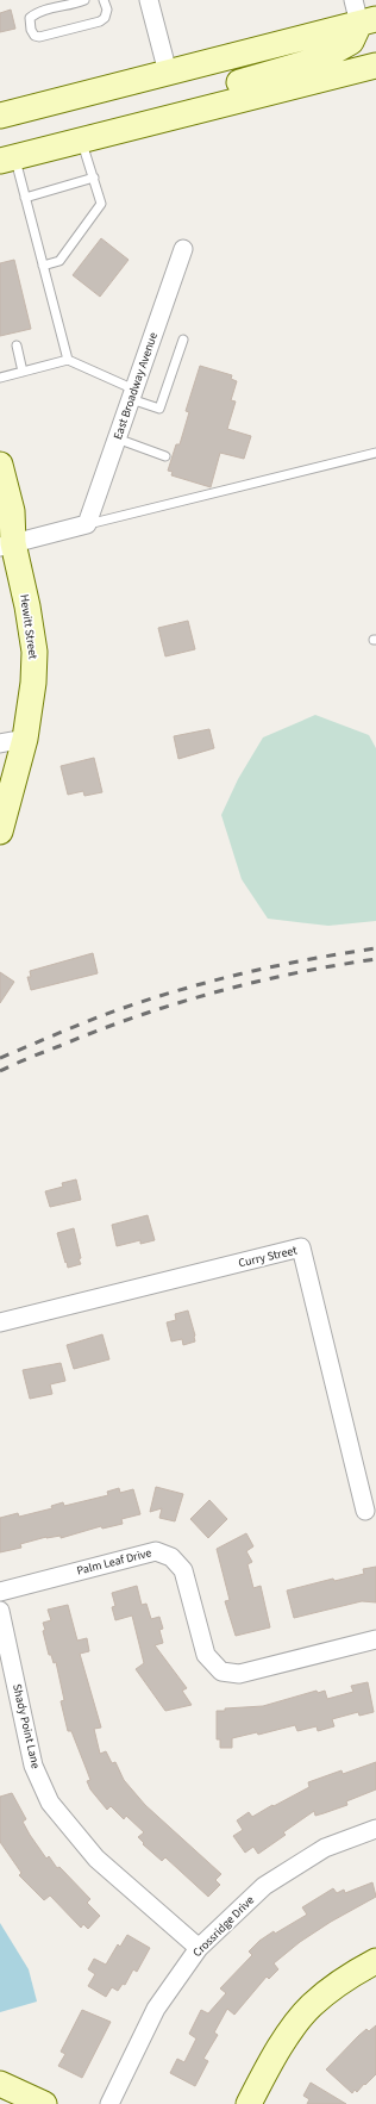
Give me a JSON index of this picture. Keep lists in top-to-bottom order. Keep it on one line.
{"streets":{"main road":["Hewitt Street"],"street":["East Broadway Avenue","Curry Street","Palm Leaf Drive","Shady Point Lane","Crossridge Drive"]},"crossings":[["Shady Point Lane","Crossridge Drive"]]}
